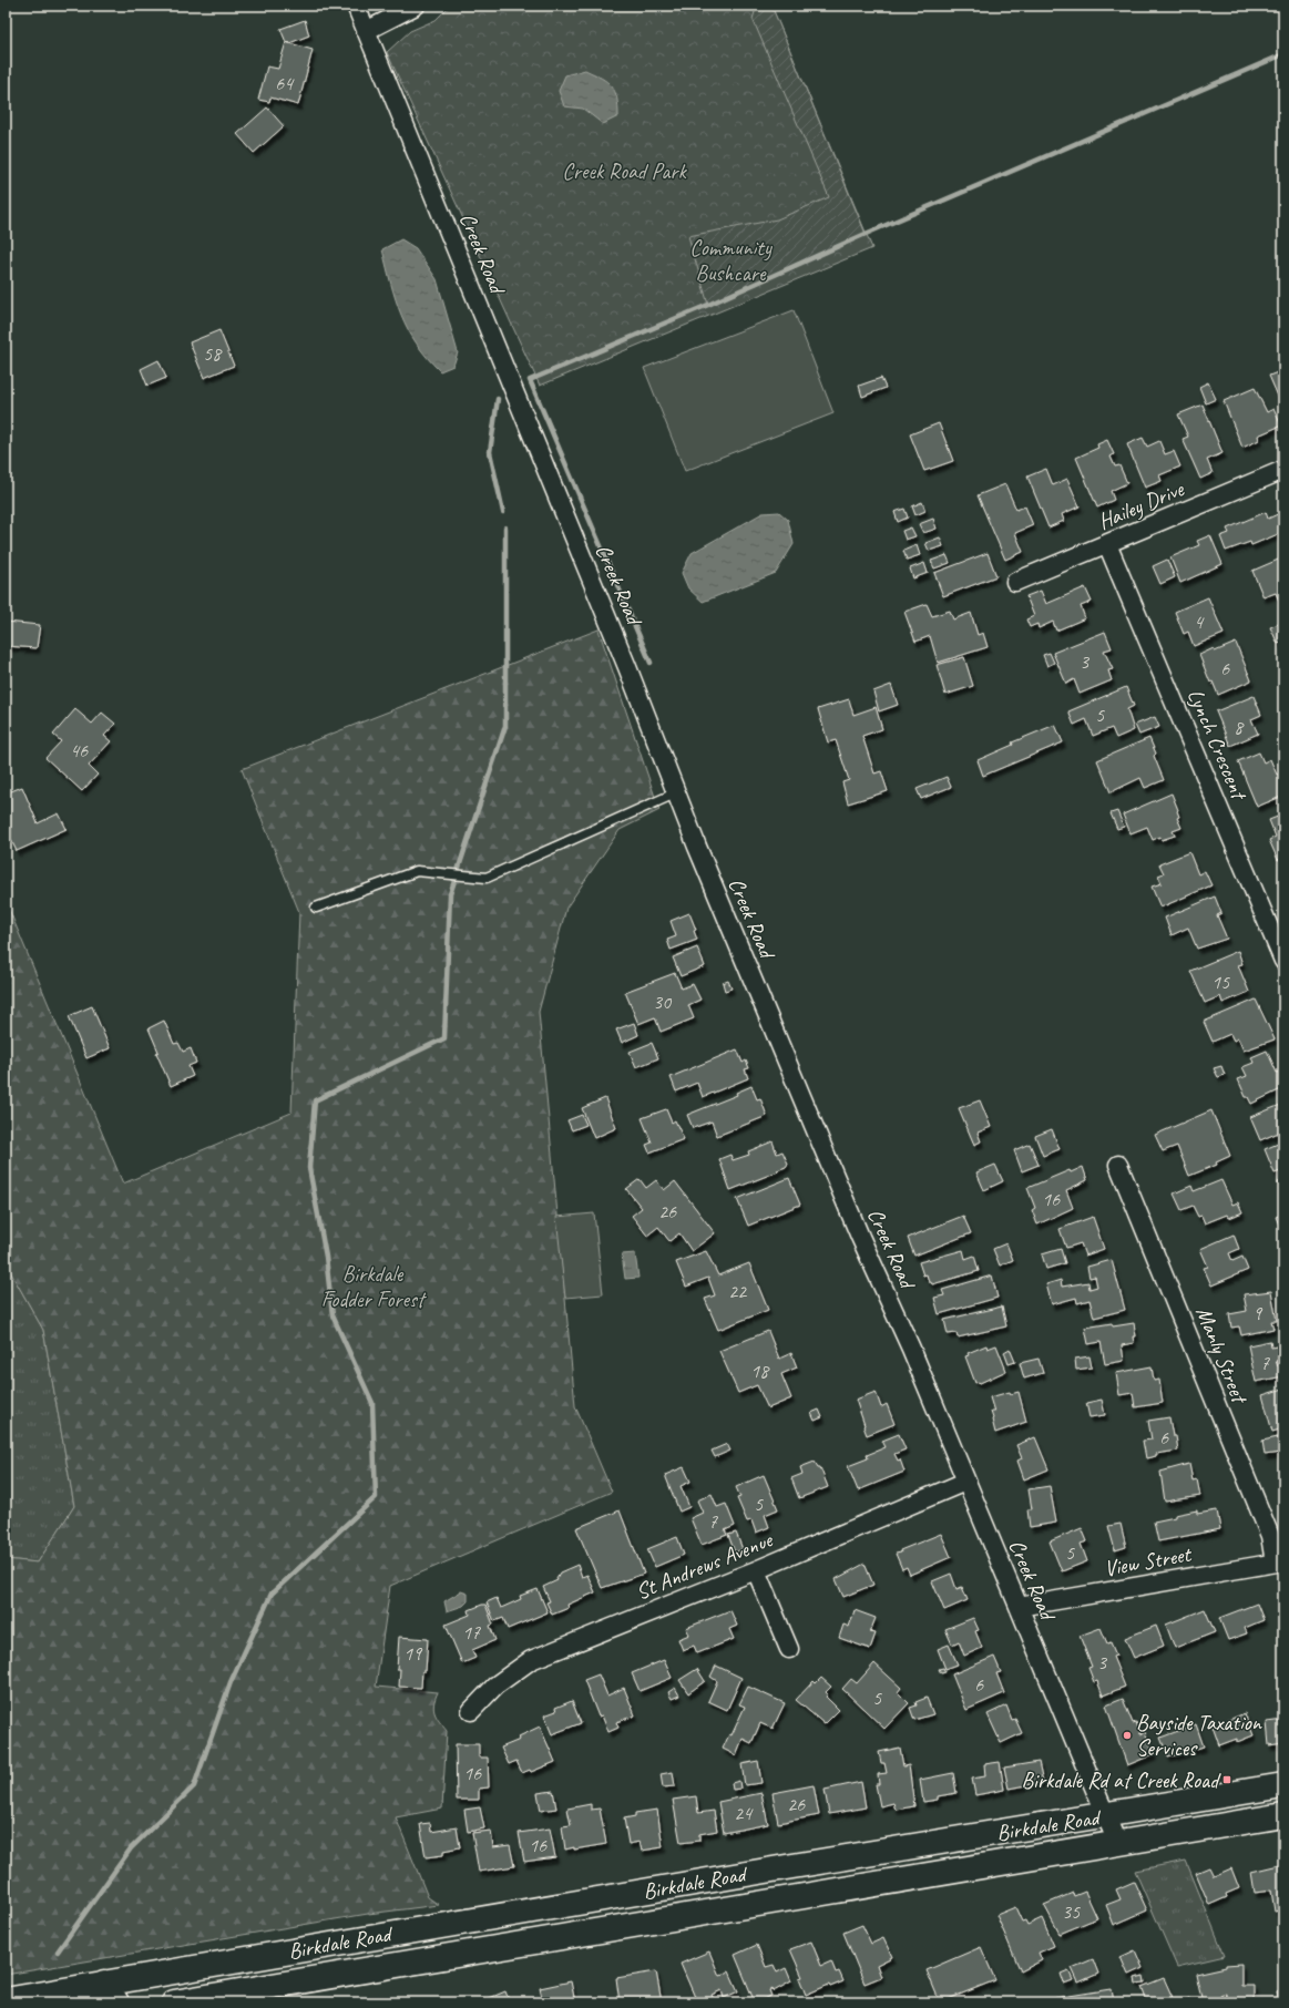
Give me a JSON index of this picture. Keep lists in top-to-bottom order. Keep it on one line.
{"streets":{"main road":["Birkdale Road"],"street":["Creek Road","Hailey Drive","Lynch Crescent","Manly Street","View Street","St Andrews Avenue"]},"crossings":[["Creek Road","View Street"],["Creek Road","St Andrews Avenue"],["Creek Road","Birkdale Road"],["Hailey Drive","Lynch Crescent"],["Manly Street","View Street"]],"parks":["Creek Road Park","Community Bushcare","Birkdale Fodder Forest"],"places":{"other":["Bayside Taxation Services"],"transit":["Birkdale Rd at Creek Road"]},"house_numbers":["64","58","4","3","6","5","8","46","15","30","16","26","22","9","7","18","6","5","7","5","17","19","3","6","5","16","26","24","16","35"]}
